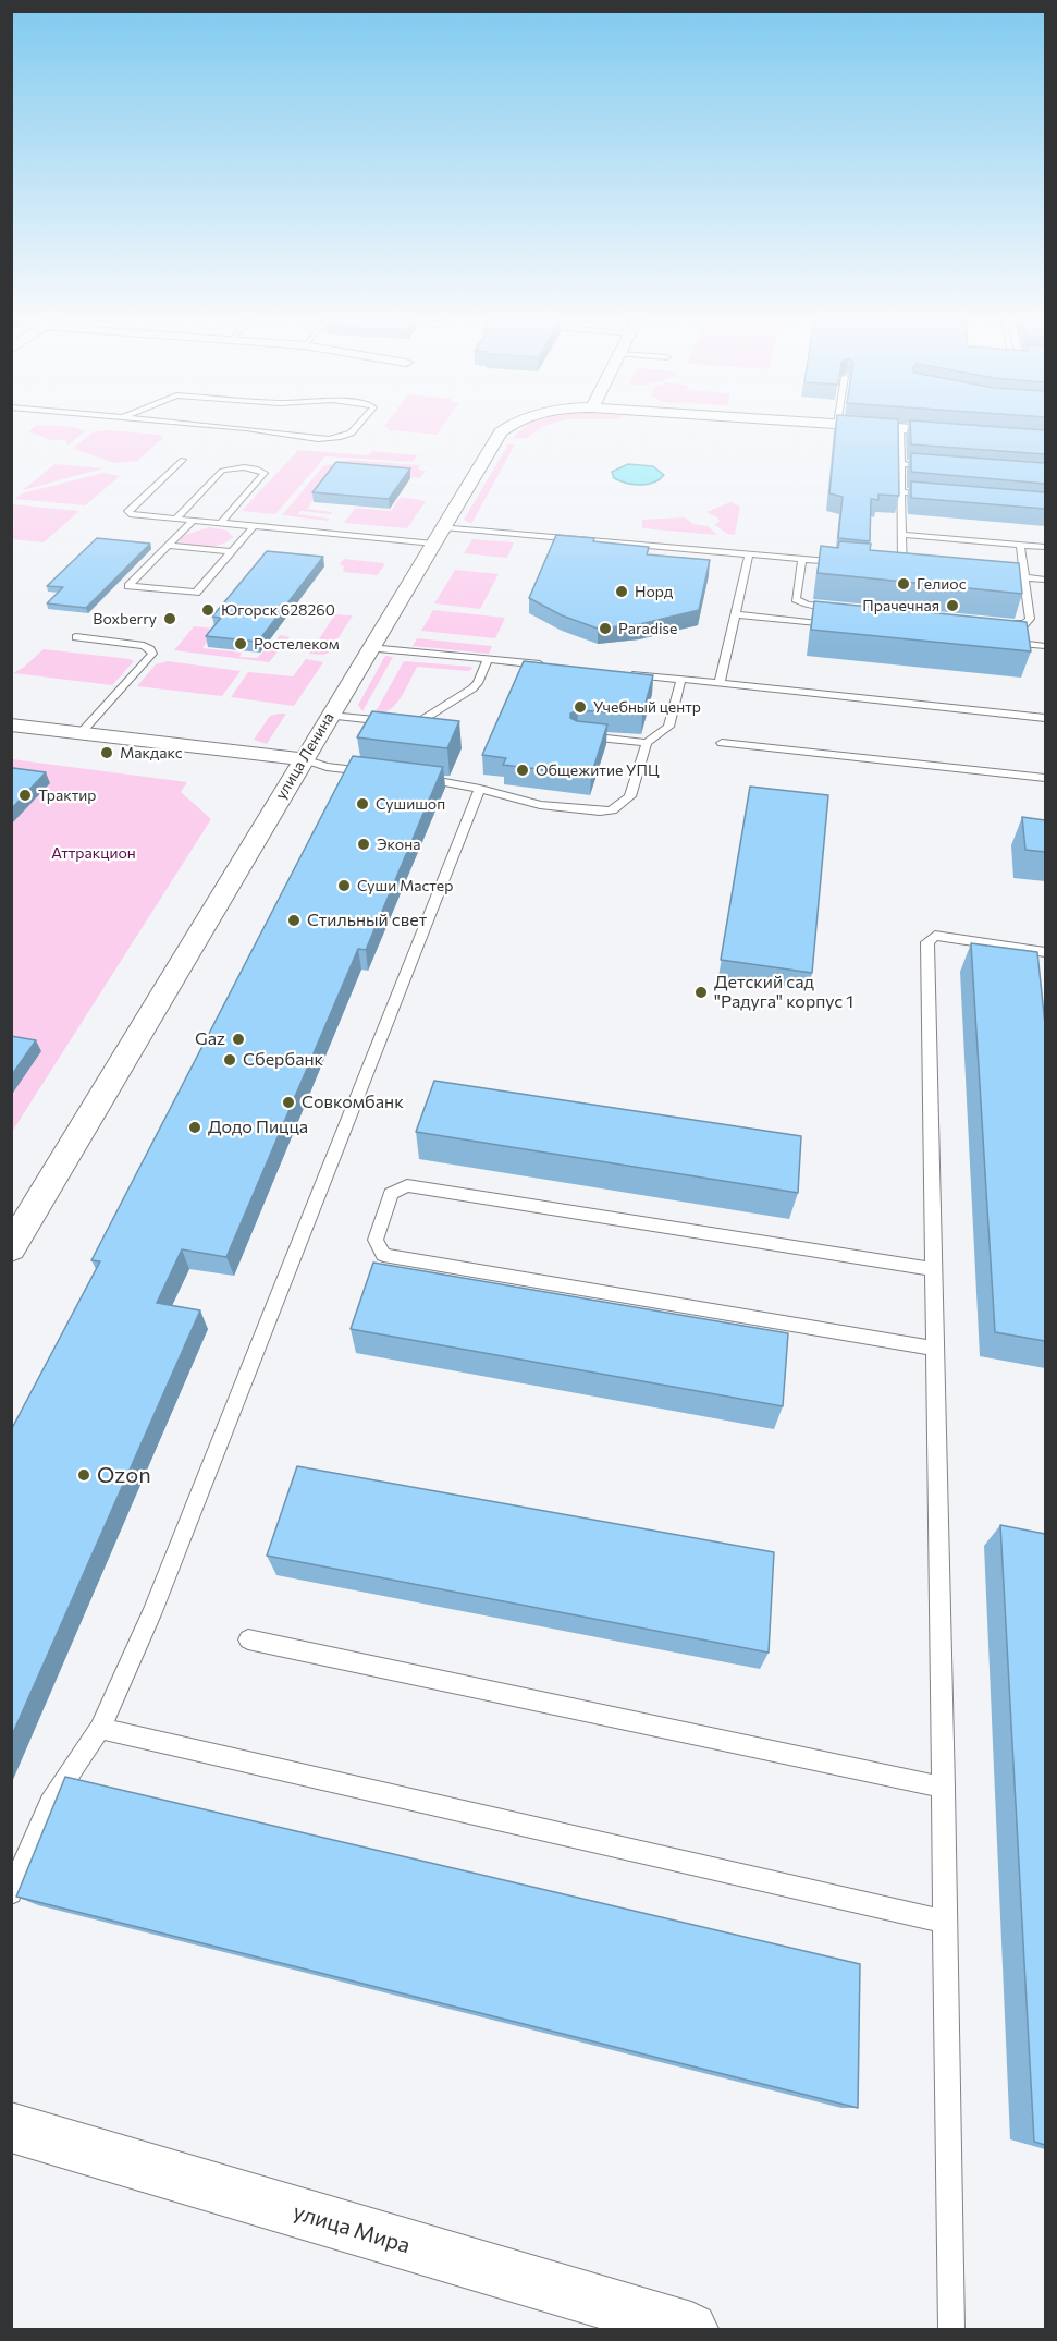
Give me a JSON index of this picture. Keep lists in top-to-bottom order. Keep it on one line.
{"streets":{"street":["улица Ленина","улица Мира"]},"parks":["Аттракцион"],"places":["Гелиос","Норд","Прачечная","Югорск 628260","Boxberry","Paradise","Ростелеком","Учебный центр","Макдакс","Общежитие УПЦ","Трактир","Сушишоп","Экона","Суши Мастер","Стильный свет","Детский сад \"Радуга\" корпус 1","Gaz","Сбербанк","Совкомбанк","Додо Пицца","Ozon"]}
